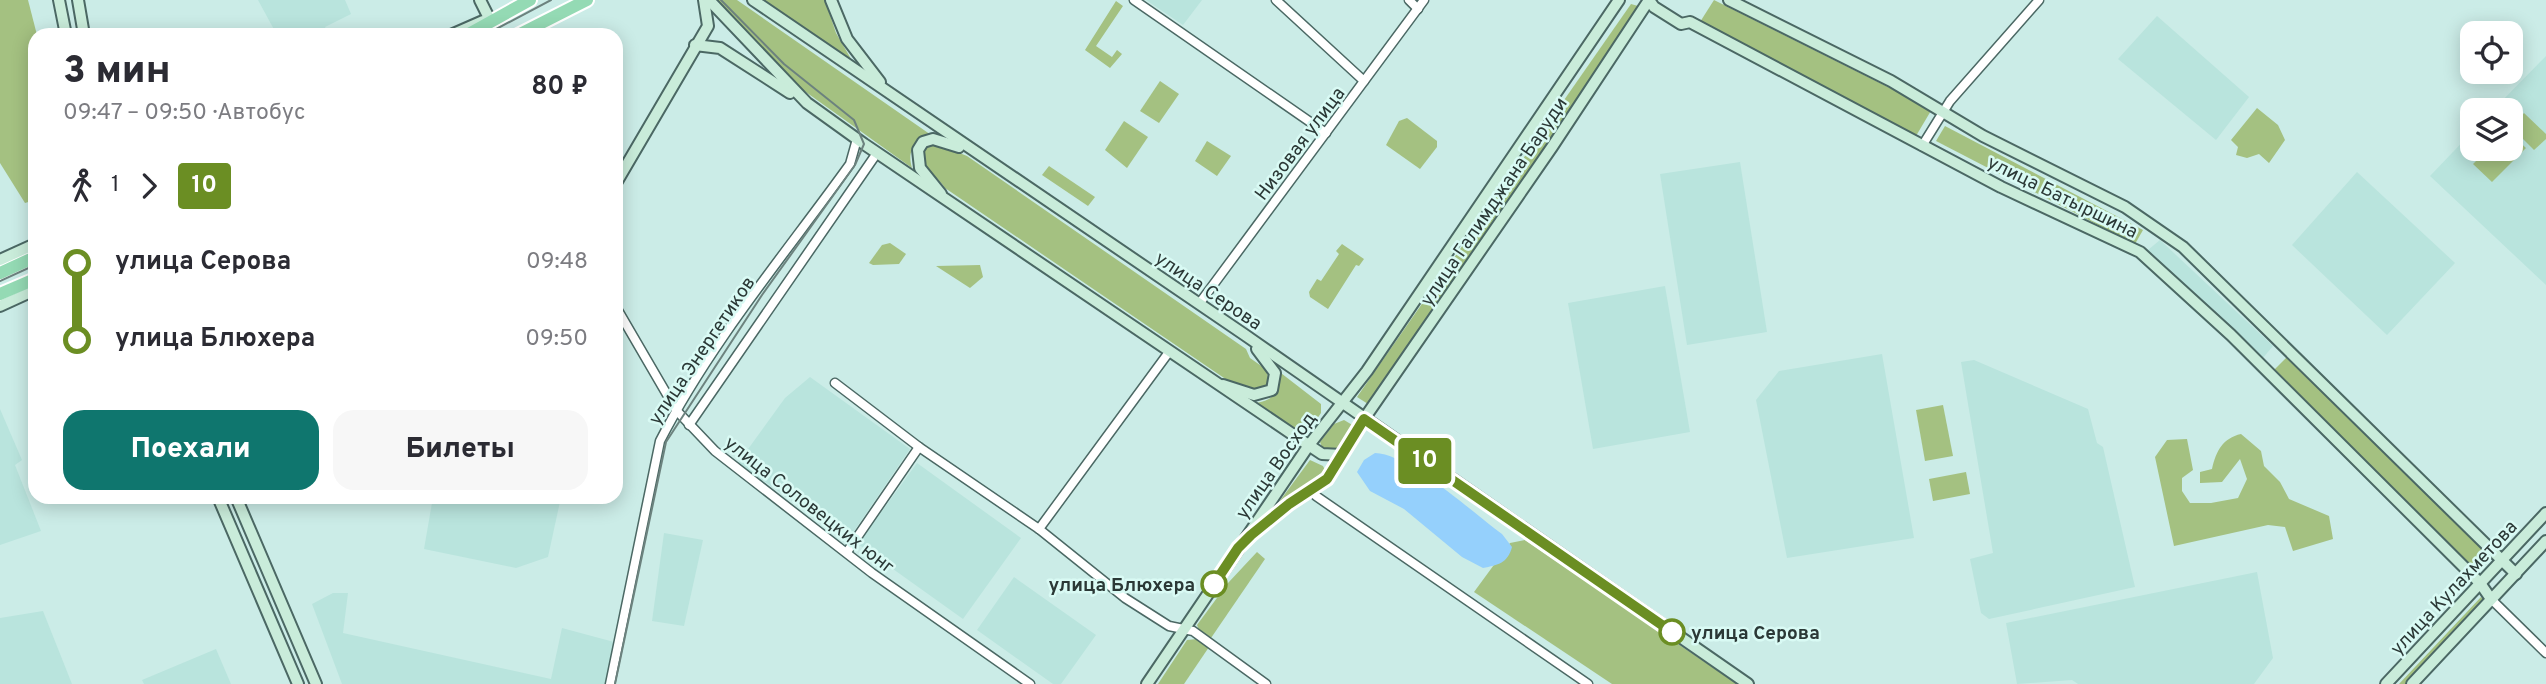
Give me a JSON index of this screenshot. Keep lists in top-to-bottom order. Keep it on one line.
{"streets":{"street":["Низовая улица","улица Батыршина","улица Галимджана Баруди","улица Серова","улица Энергетиков","улица Восход","улица Соловецких юнг","улица Кулахметова"]},"crossings":[["Низовая улица","улица Серова"],["улица Батыршина","улица Галимджана Баруди"],["улица Батыршина","улица Кулахметова"],["улица Галимджана Баруди","улица Серова"],["улица Галимджана Баруди","улица Восход"],["улица Серова","улица Восход"],["улица Энергетиков","улица Соловецких юнг"]],"places":["улица Блюхера","улица Серова"],"lines":["bus line 10"],"page":{"on_map":"10","heading":["3 мин","09:47 – 09:50 · Автобус","80 ₽"],"legs":["1","10"],"list":[{"name":"улица Серова","value":"09:48"},{"name":"улица Блюхера","value":"09:50"}],"buttons":["Поехали","Билеты"]}}
